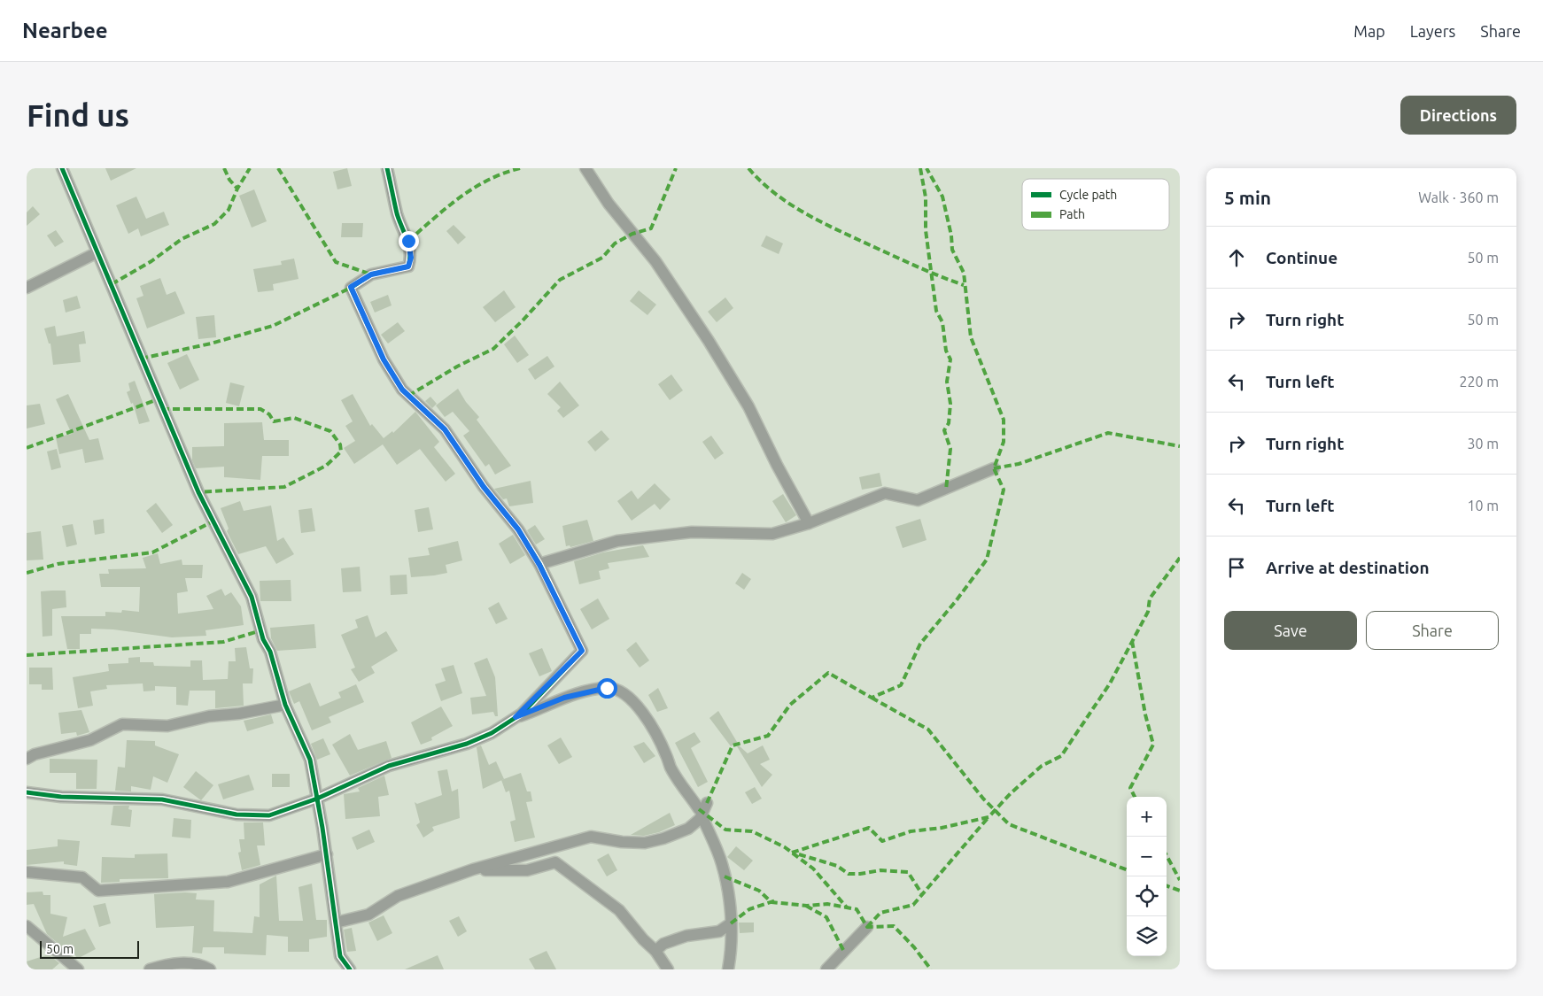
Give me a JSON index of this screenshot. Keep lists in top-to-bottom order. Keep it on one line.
{"legend":["Cycle path","Path"],"scale_bar":"50 m","page":{"header":"Nearbee","nav":["Map","Layers","Share"],"buttons":["Directions",["Save","Share"]],"title":"Find us","heading":["5 min","Walk · 360 m"],"list":[["Continue","50 m"],["Turn right","50 m"],["Turn left","220 m"],["Turn right","30 m"],["Turn left","10 m"],"Arrive at destination"],"map_buttons":["+","−"],"scale":"50 m"}}
